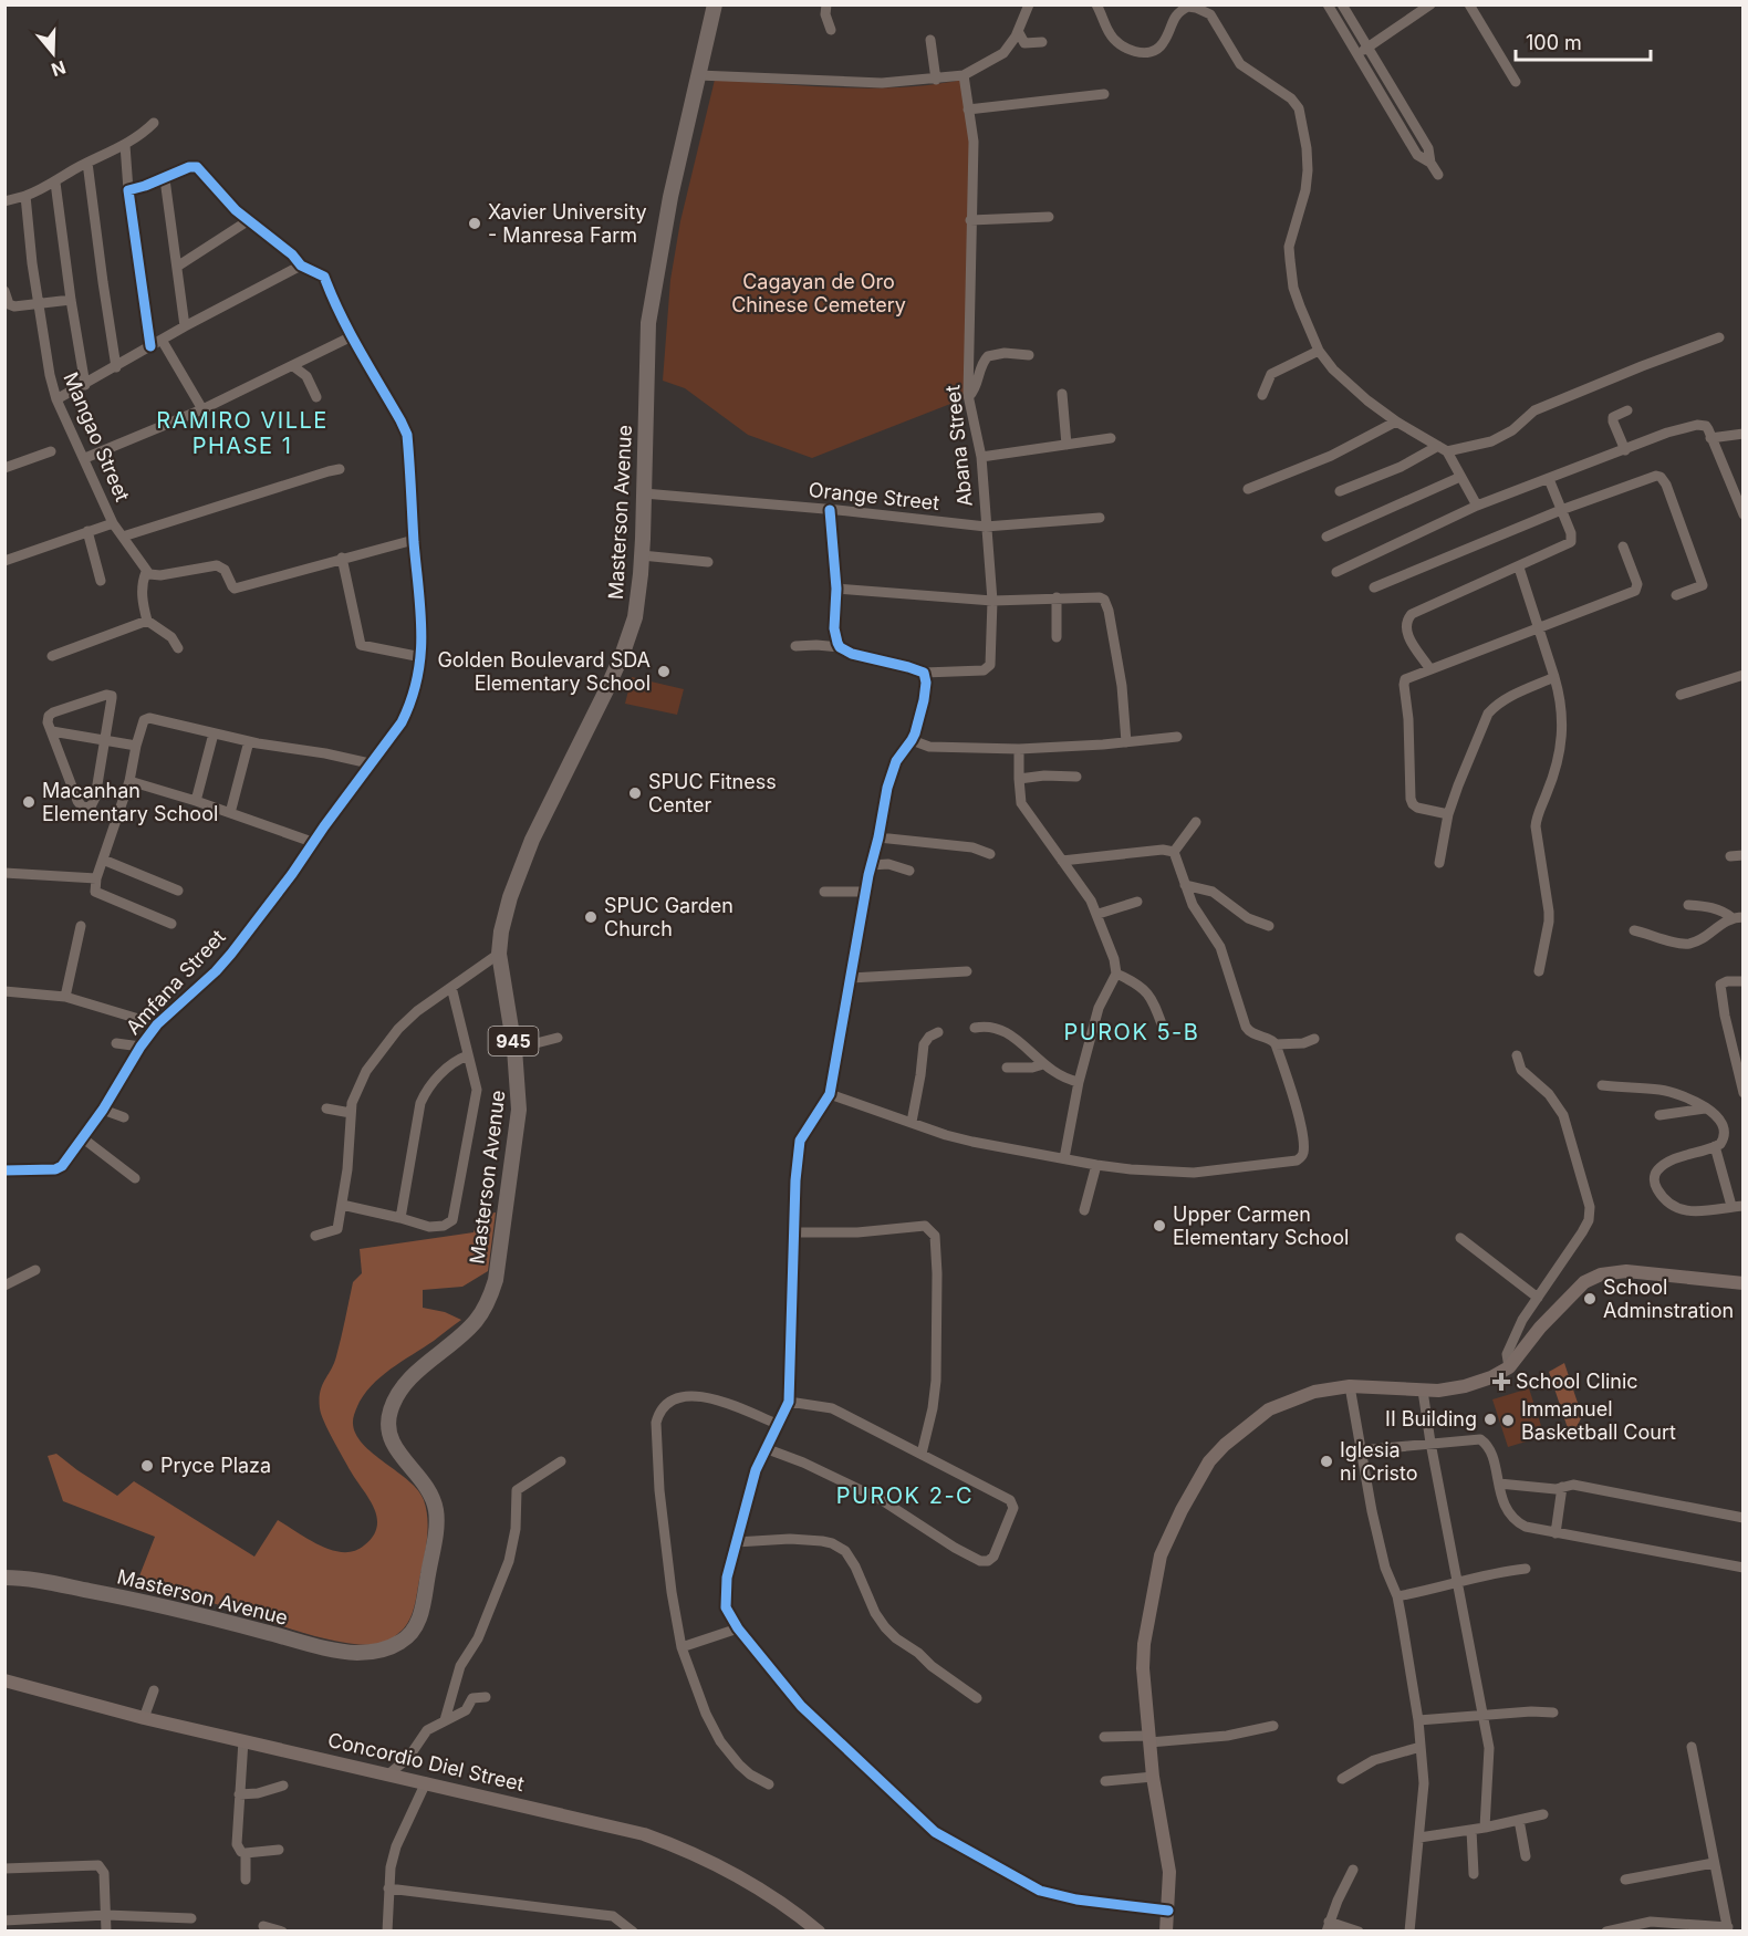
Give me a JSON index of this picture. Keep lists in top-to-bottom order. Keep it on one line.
{"streets":{"main road":["Masterson Avenue","945","Concordio Diel Street"],"street":["Mangao Street","Abana Street","Orange Street","Amfana Street"]},"crossings":[["Abana Street","Orange Street"],["Orange Street","Masterson Avenue"]],"districts":["RAMIRO VILLE PHASE 1","PUROK 5-B","PUROK 2-C"],"parks":["Cagayan de Oro Chinese Cemetery"],"places":{"other":["Xavier University - Manresa Farm","Golden Boulevard SDA Elementary School","SPUC Fitness Center","Macanhan Elementary School","SPUC Garden Church","Upper Carmen Elementary School","School Adminstration","II Building","Immanuel Basketball Court","Iglesia ni Cristo","Pryce Plaza"],"health":["School Clinic"]},"scale_bar":"100 m","north":"bottom"}
